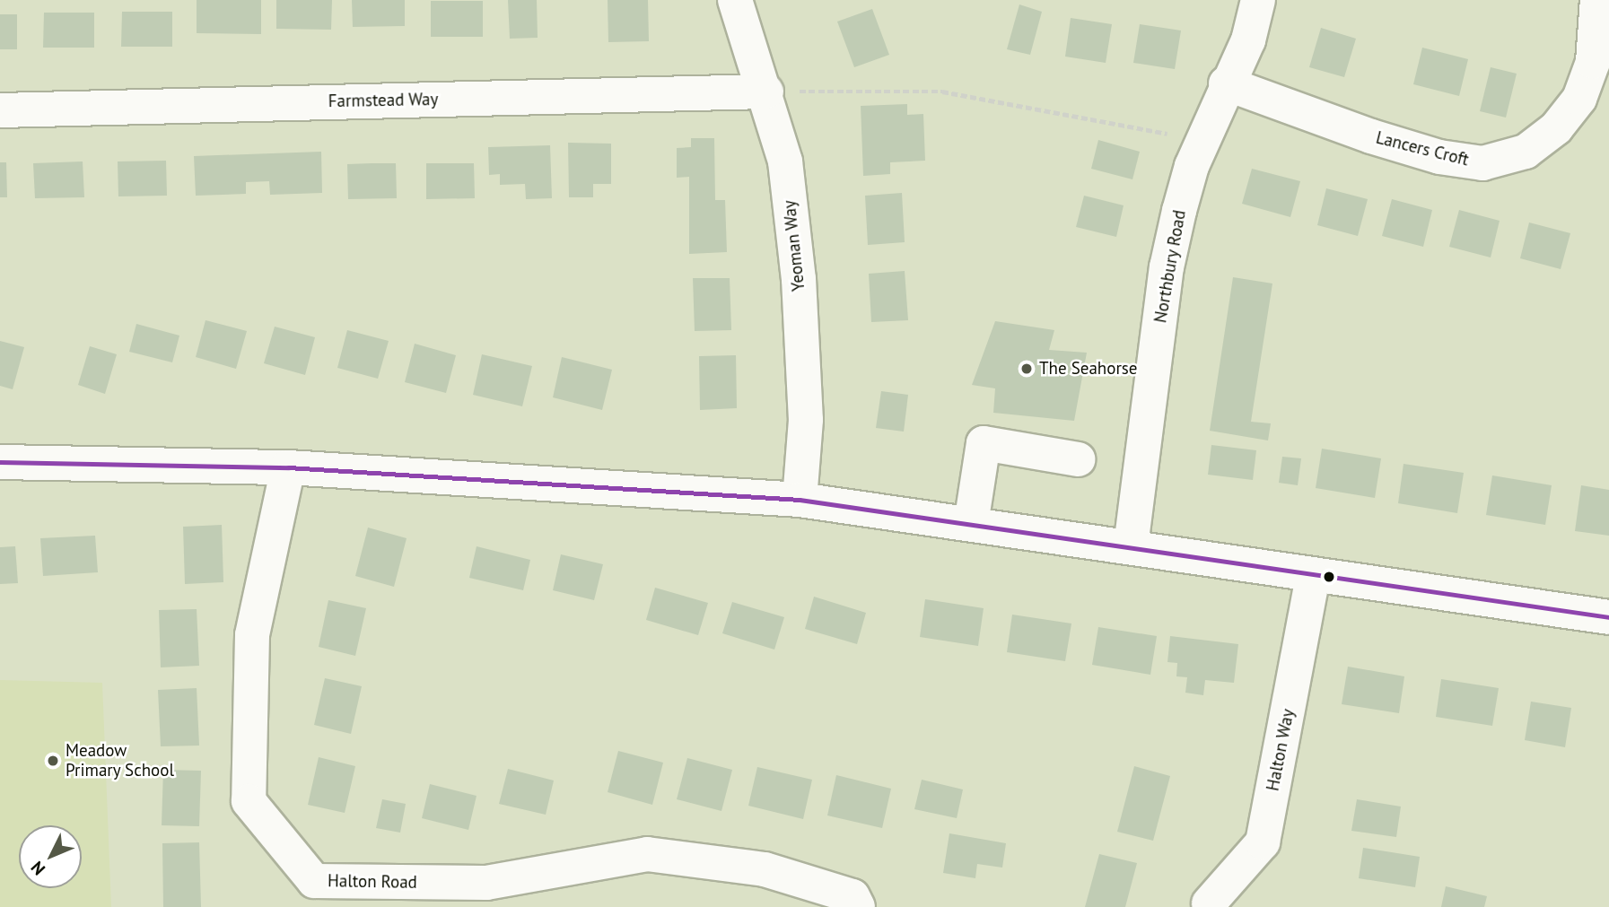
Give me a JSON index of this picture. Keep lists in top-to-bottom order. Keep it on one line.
{"streets":{"street":["Farmstead Way","Lancers Croft","Yeoman Way","Northbury Road","Halton Way","Halton Road"]},"crossings":[["Farmstead Way","Yeoman Way"],["Lancers Croft","Northbury Road"]],"places":["The Seahorse","Meadow Primary School"],"north":"bottom left"}
